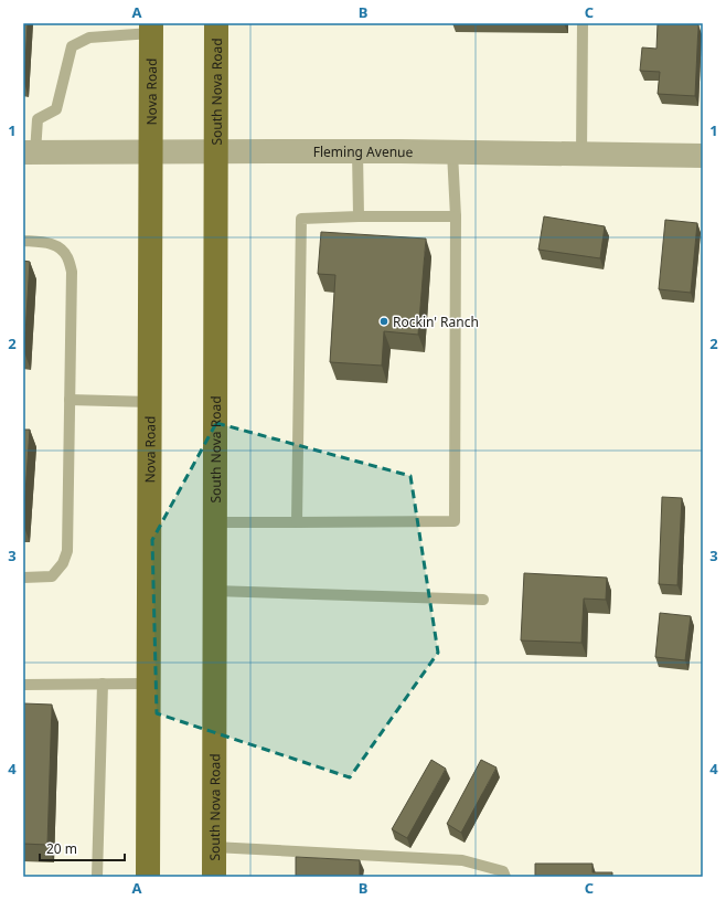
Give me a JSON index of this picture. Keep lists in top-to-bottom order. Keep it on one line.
{"streets":{"main road":["Nova Road","South Nova Road"],"street":["Fleming Avenue"]},"crossings":[["Nova Road","Fleming Avenue"],["South Nova Road","Fleming Avenue"]],"places":["Rockin' Ranch"],"scale_bar":"20 m","grid":{"columns":["A","B","C"],"rows":["1","2","3","4"]}}
